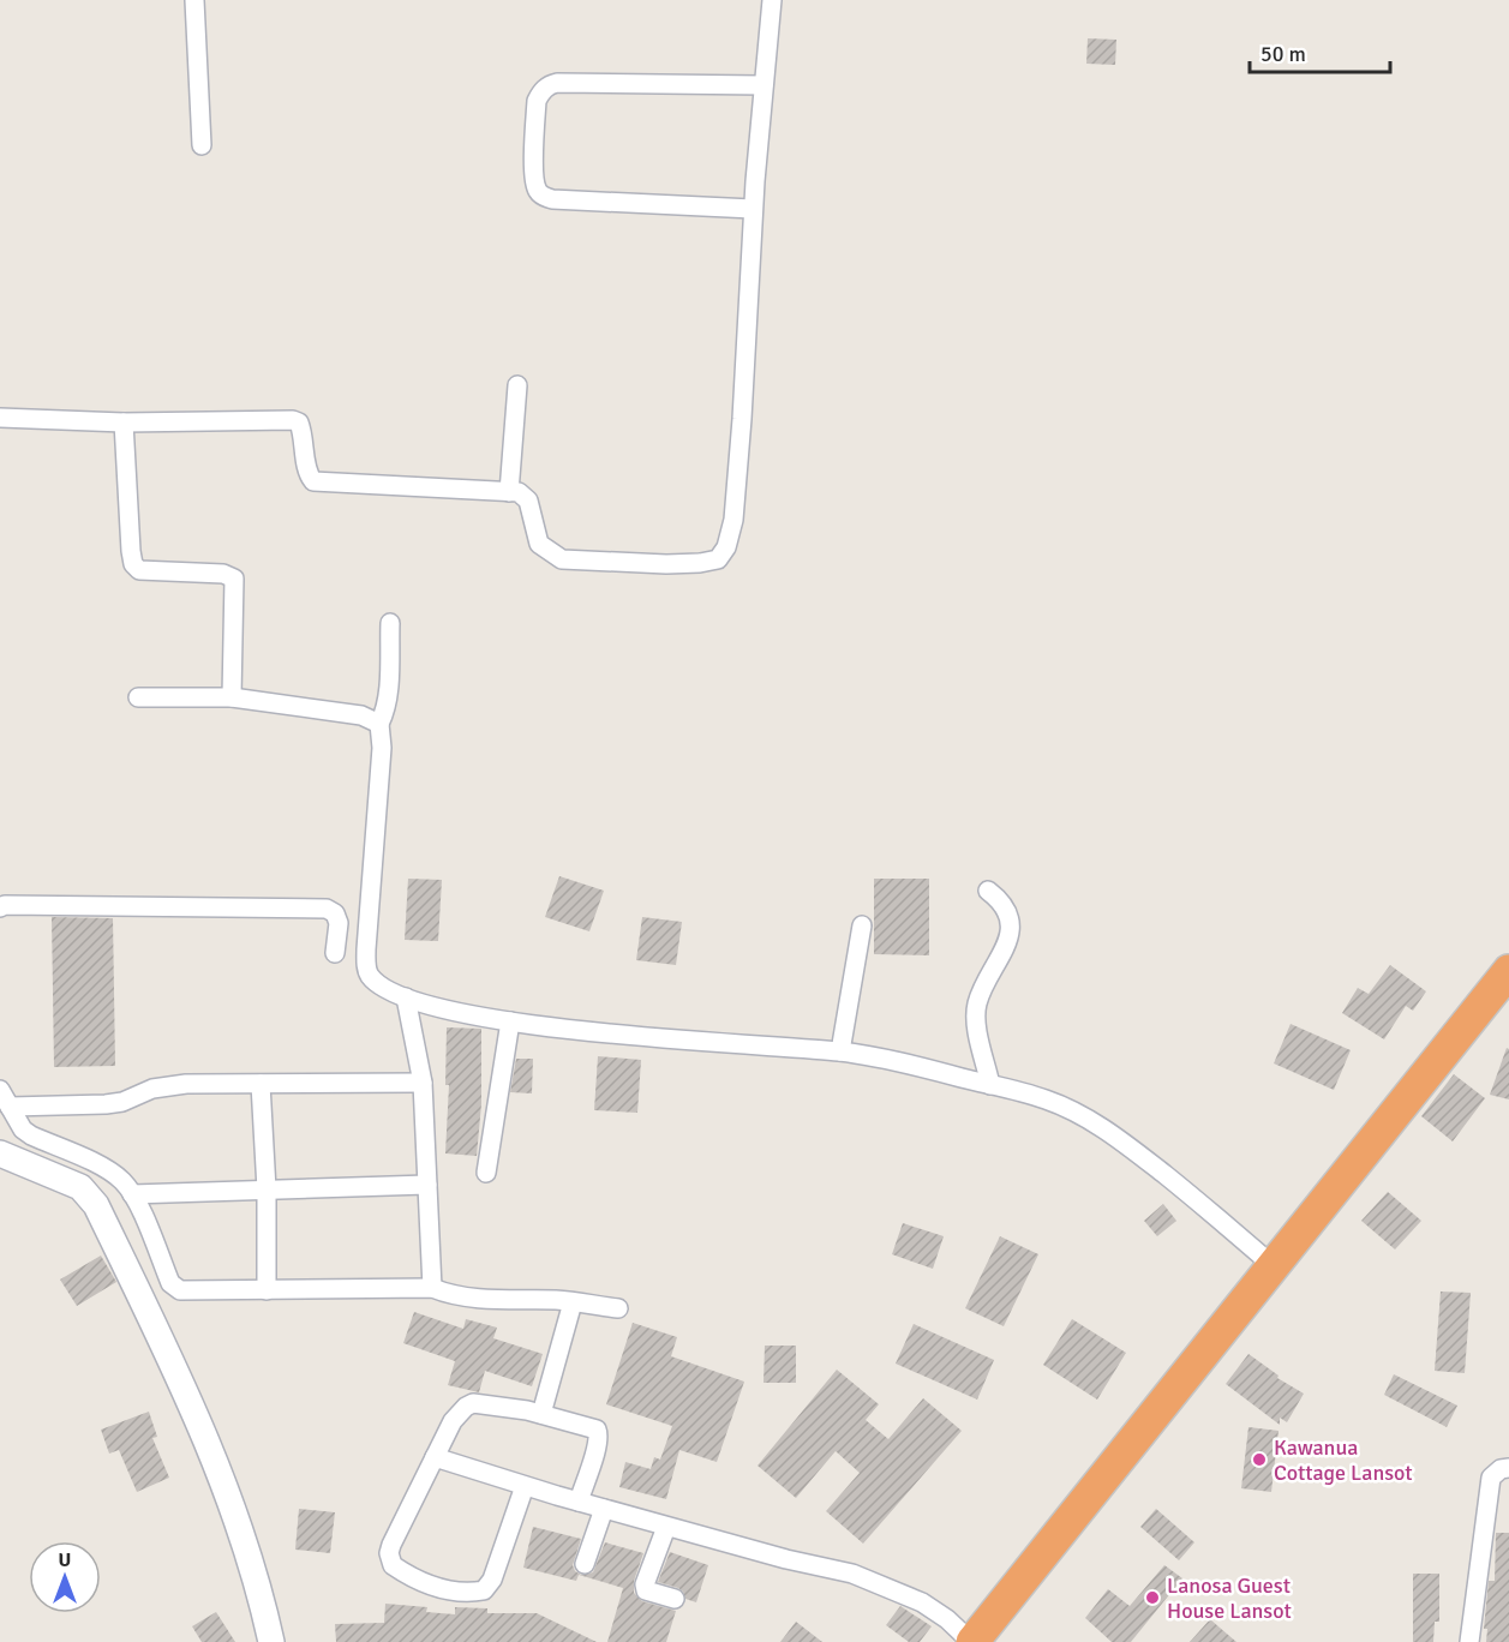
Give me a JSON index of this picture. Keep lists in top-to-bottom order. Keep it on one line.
{"places":["Kawanua Cottage Lansot","Lanosa Guest House Lansot"],"scale_bar":"50 m","north":"top"}
